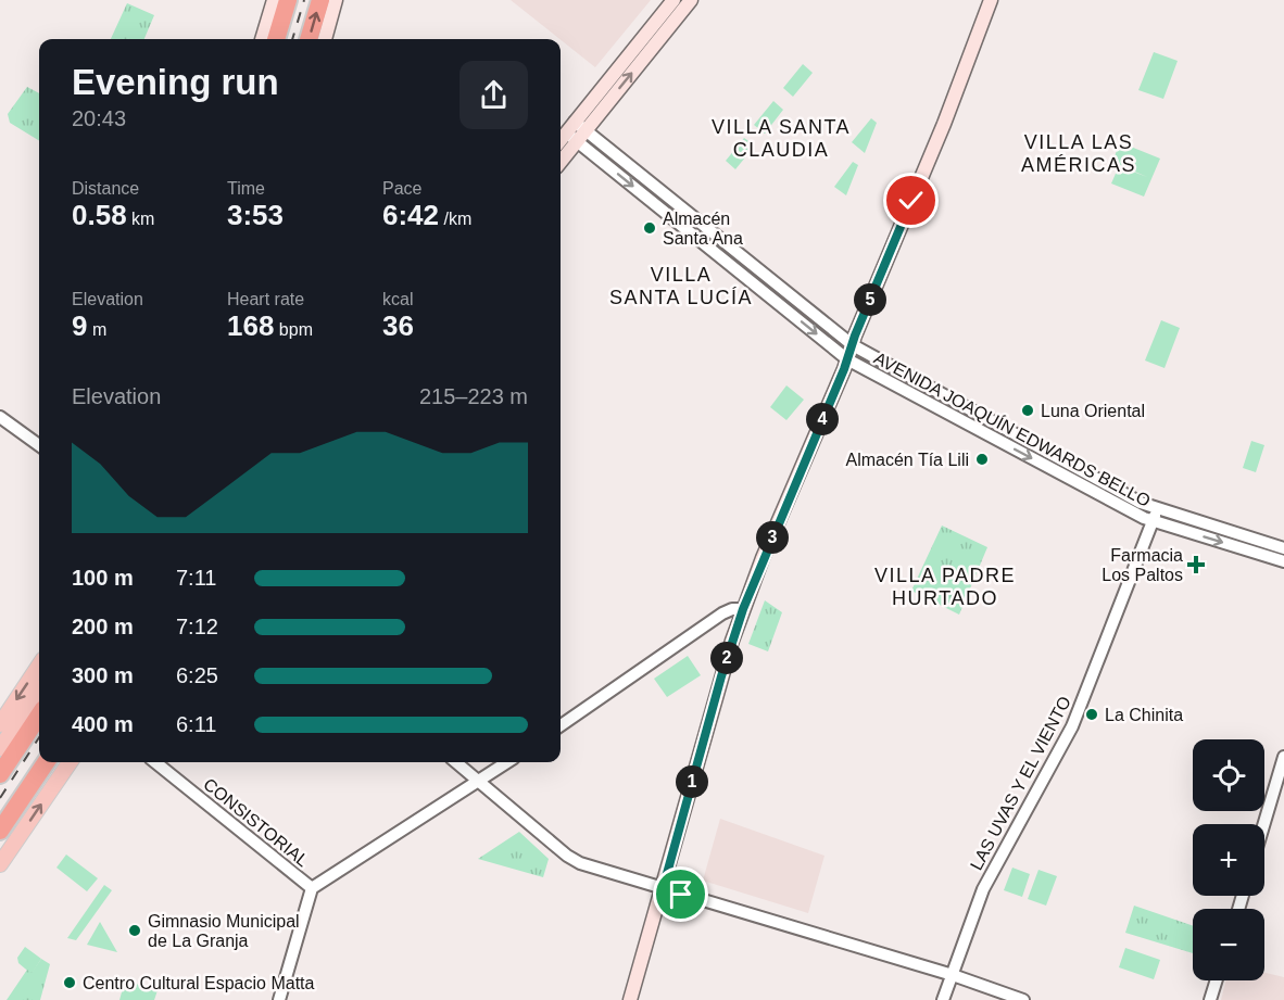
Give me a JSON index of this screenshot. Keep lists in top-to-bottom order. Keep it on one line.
{"streets":{"street":["AVENIDA JOAQUÍN EDWARDS BELLO","LAS UVAS Y EL VIENTO","CONSISTORIAL"]},"crossings":[["AVENIDA JOAQUÍN EDWARDS BELLO","LAS UVAS Y EL VIENTO"]],"districts":["VILLA SANTA CLAUDIA","VILLA LAS AMÉRICAS","VILLA SANTA LUCÍA","VILLA PADRE HURTADO"],"places":{"other":["Almacén Santa Ana","Luna Oriental","Almacén Tía Lili","La Chinita","Gimnasio Municipal de La Granja","Centro Cultural Espacio Matta"],"health":["Farmacia Los Paltos"]},"page":{"heading":["Evening run","20:43"],"stats":[["Distance","0.58 km"],["Time","3:53"],["Pace","6:42 /km"],["Elevation","9 m"],["Heart rate","168 bpm"],["kcal","36"]],"pins":["5","4","3","2","1"],"chart":["Elevation","215–223 m"],"list":[{"name":"100 m","note":"7:11"},{"name":"200 m","note":"7:12"},{"name":"300 m","note":"6:25"},{"name":"400 m","note":"6:11"}],"map_buttons":["+","−"]}}
